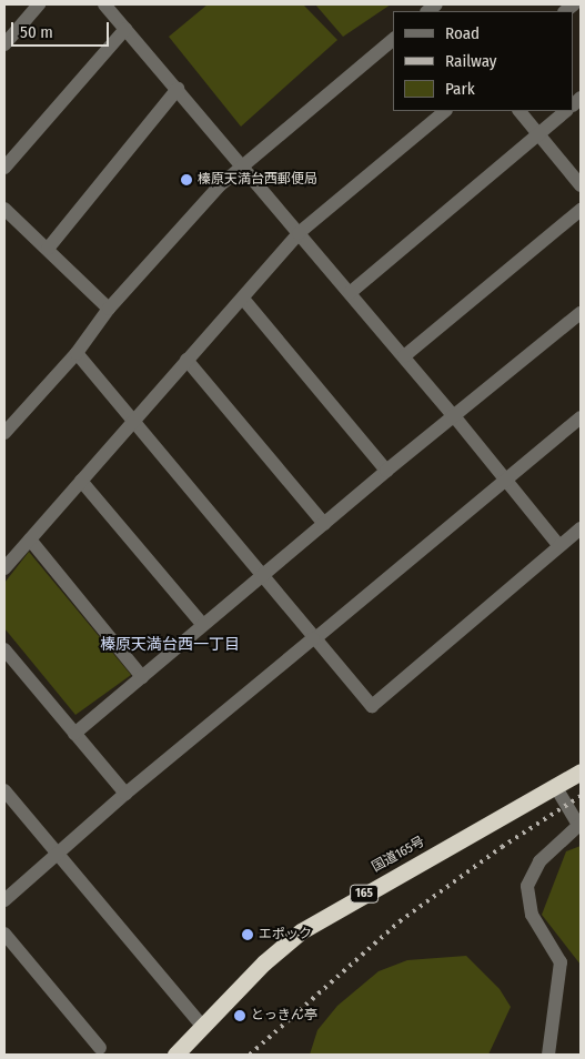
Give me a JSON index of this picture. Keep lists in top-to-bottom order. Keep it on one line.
{"streets":{"highway":["国道165号","165"]},"districts":["榛原天満台西一丁目"],"places":["榛原天満台西郵便局","エポック","とっきん亭"],"legend":["Road","Railway","Park"],"scale_bar":"50 m"}
